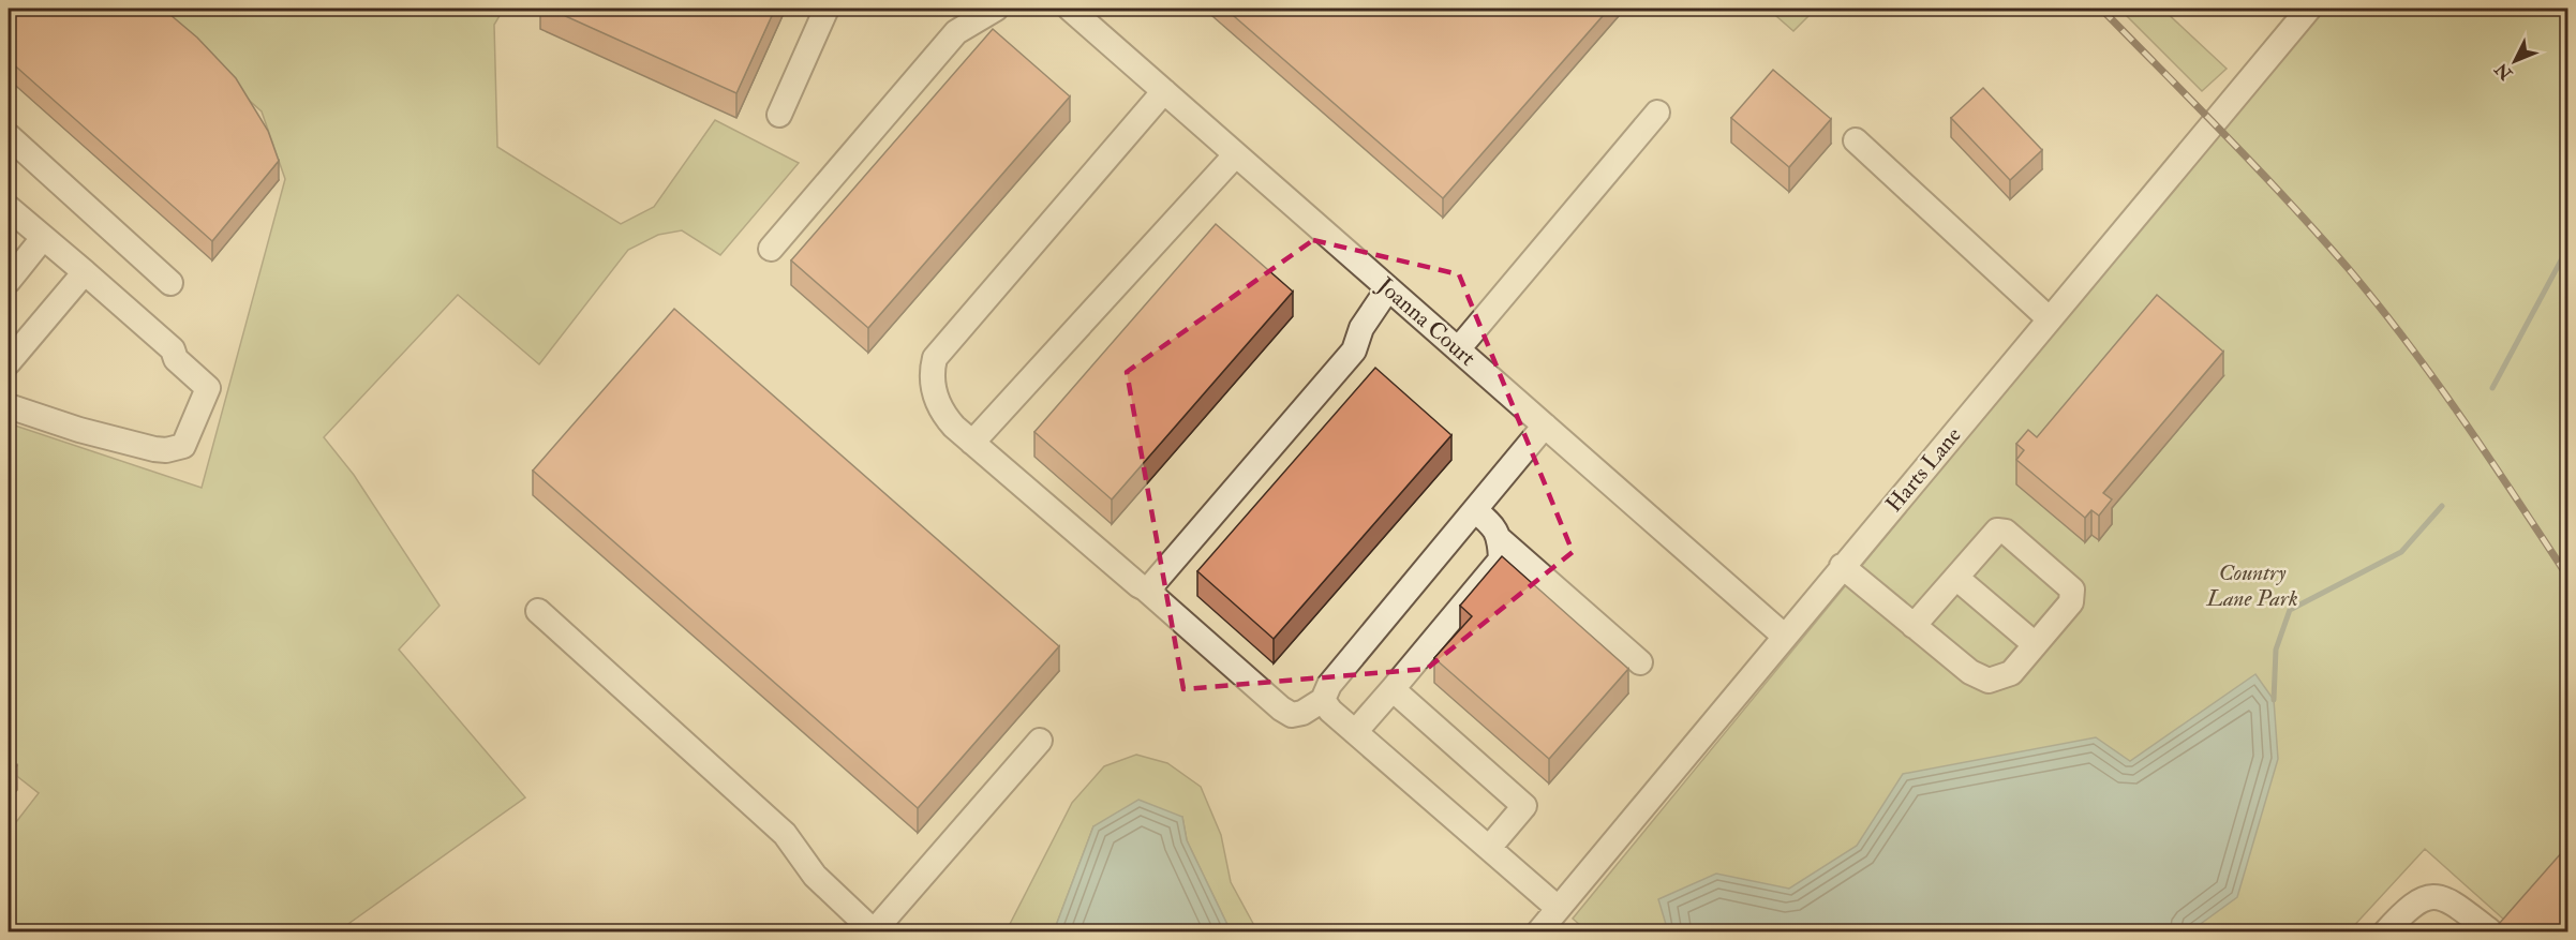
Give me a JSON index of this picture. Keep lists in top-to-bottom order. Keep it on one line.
{"streets":{"street":["Joanna Court","Harts Lane"]},"crossings":[["Joanna Court","Harts Lane"]],"parks":["Country Lane Park"],"north":"bottom left"}
